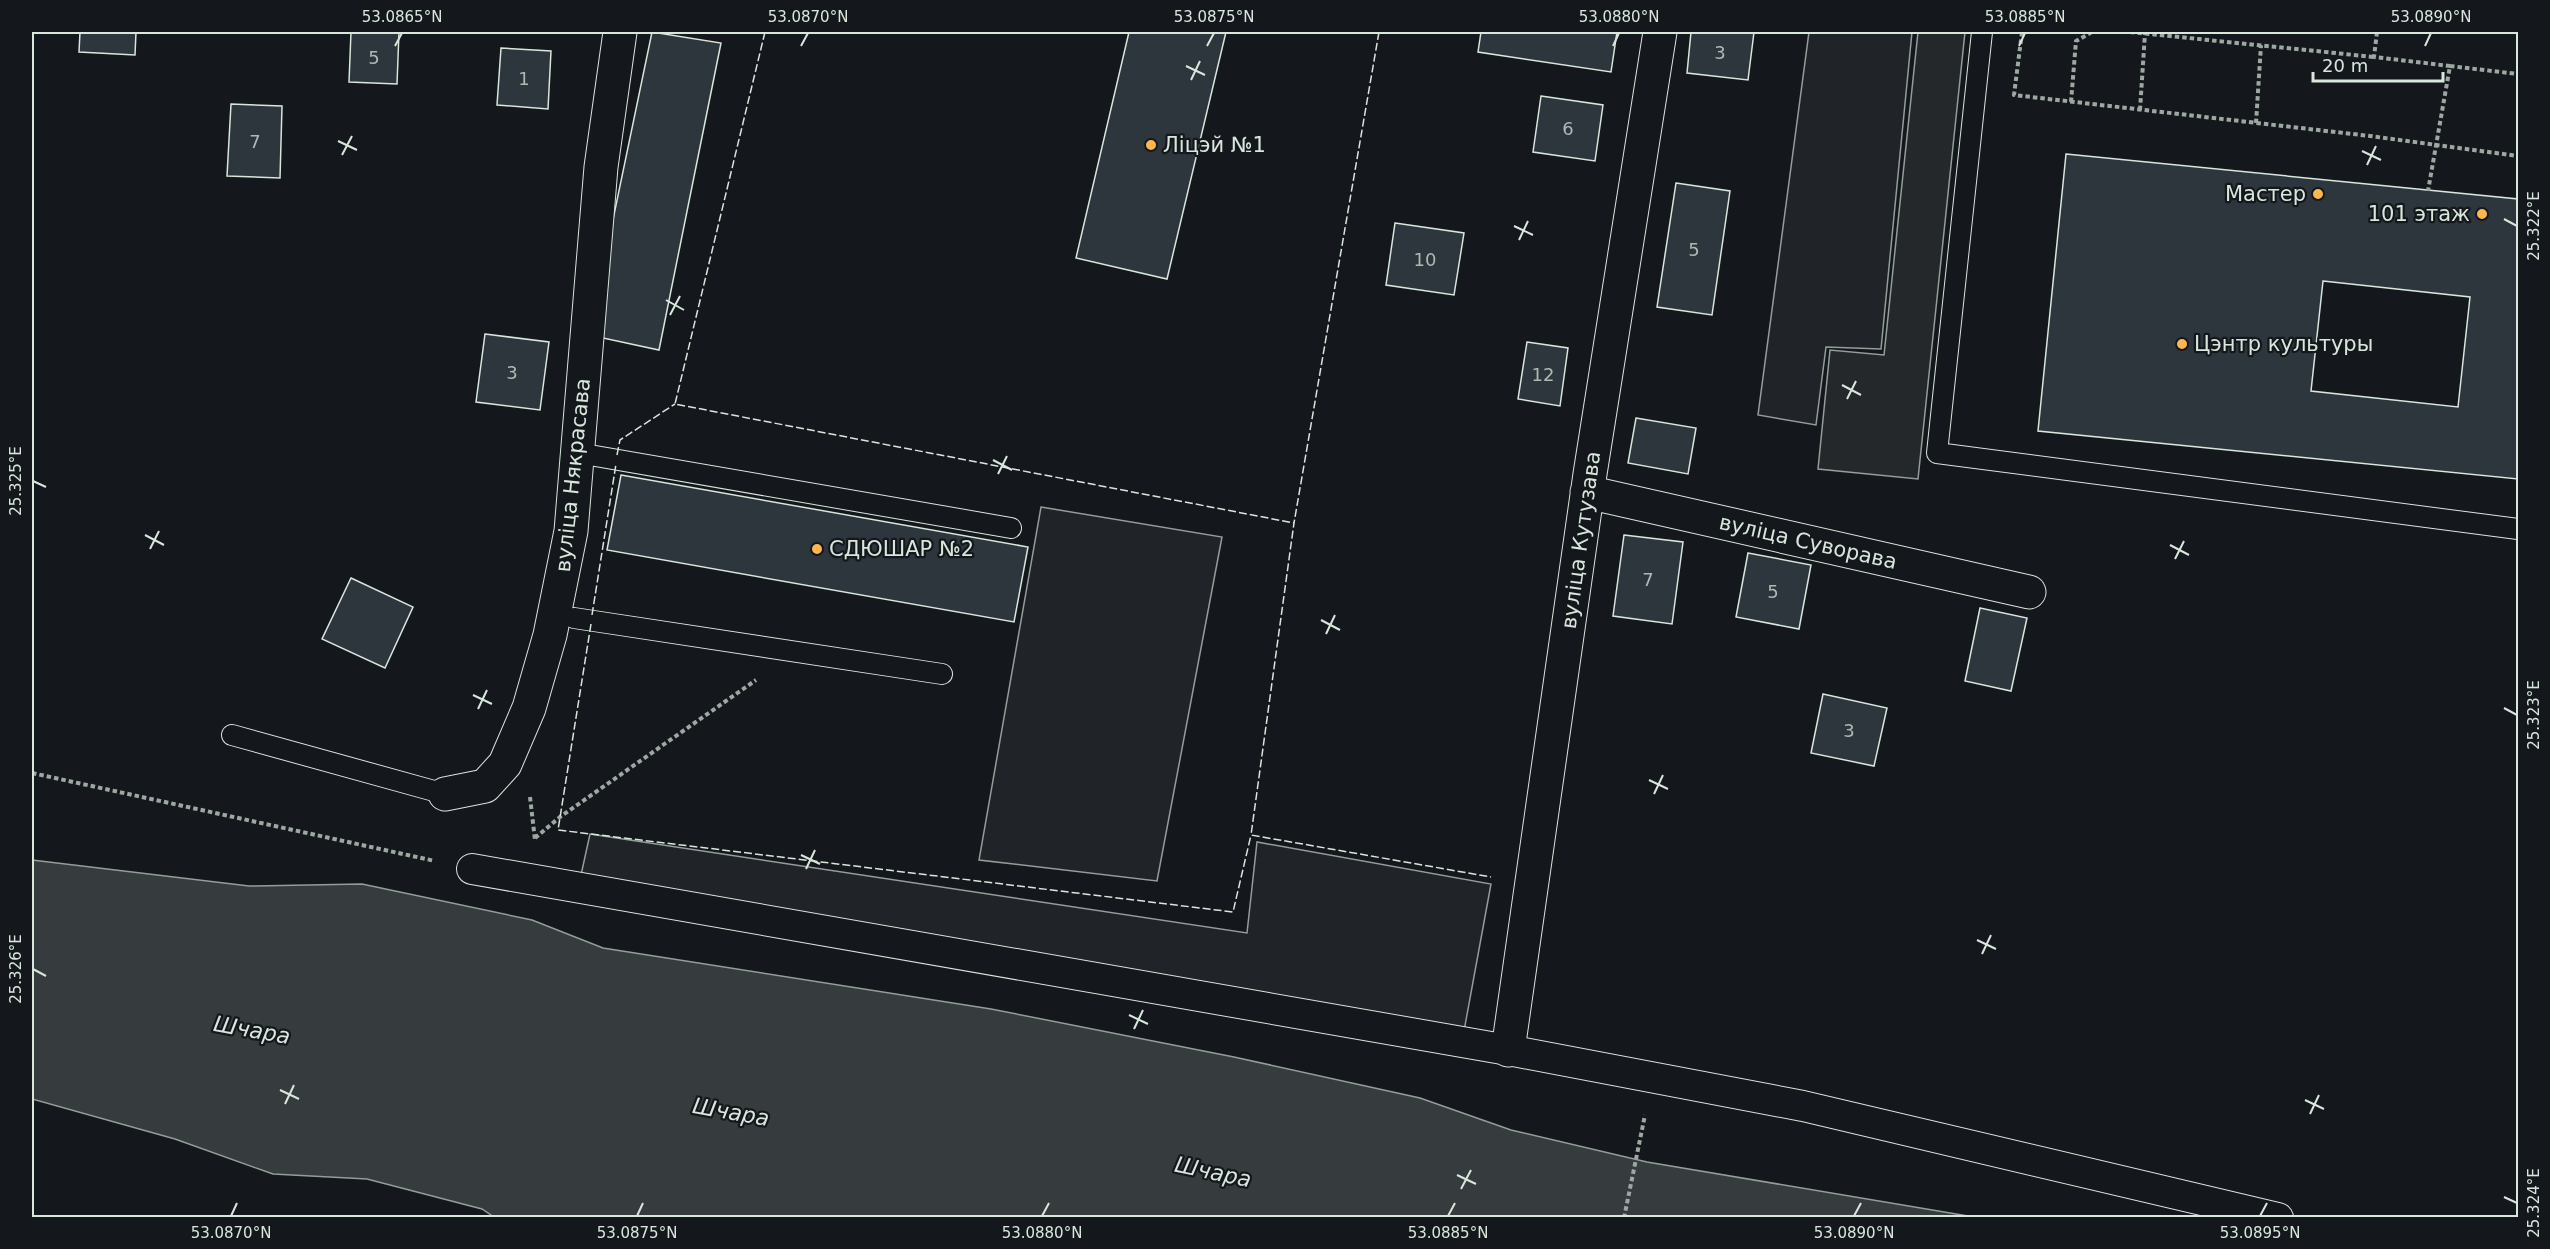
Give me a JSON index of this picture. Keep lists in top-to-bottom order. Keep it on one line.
{"streets":{"street":["вуліца Някрасава","вуліца Кутузава","вуліца Суворава"]},"crossings":[["вуліца Кутузава","вуліца Суворава"]],"water":["Шчара"],"places":["Ліцэй №1","Мастер","101 этаж","Цэнтр культуры","СДЮШАР №2"],"house_numbers":["3","5","1","6","7","5","10","3","12","7","5","3"],"scale_bar":"20 m","coordinates":["53.0865°N","53.0870°N","53.0875°N","53.0880°N","53.0885°N","53.0890°N","25.322°E","25.325°E","25.323°E","25.326°E","25.324°E","53.0895°N"]}
